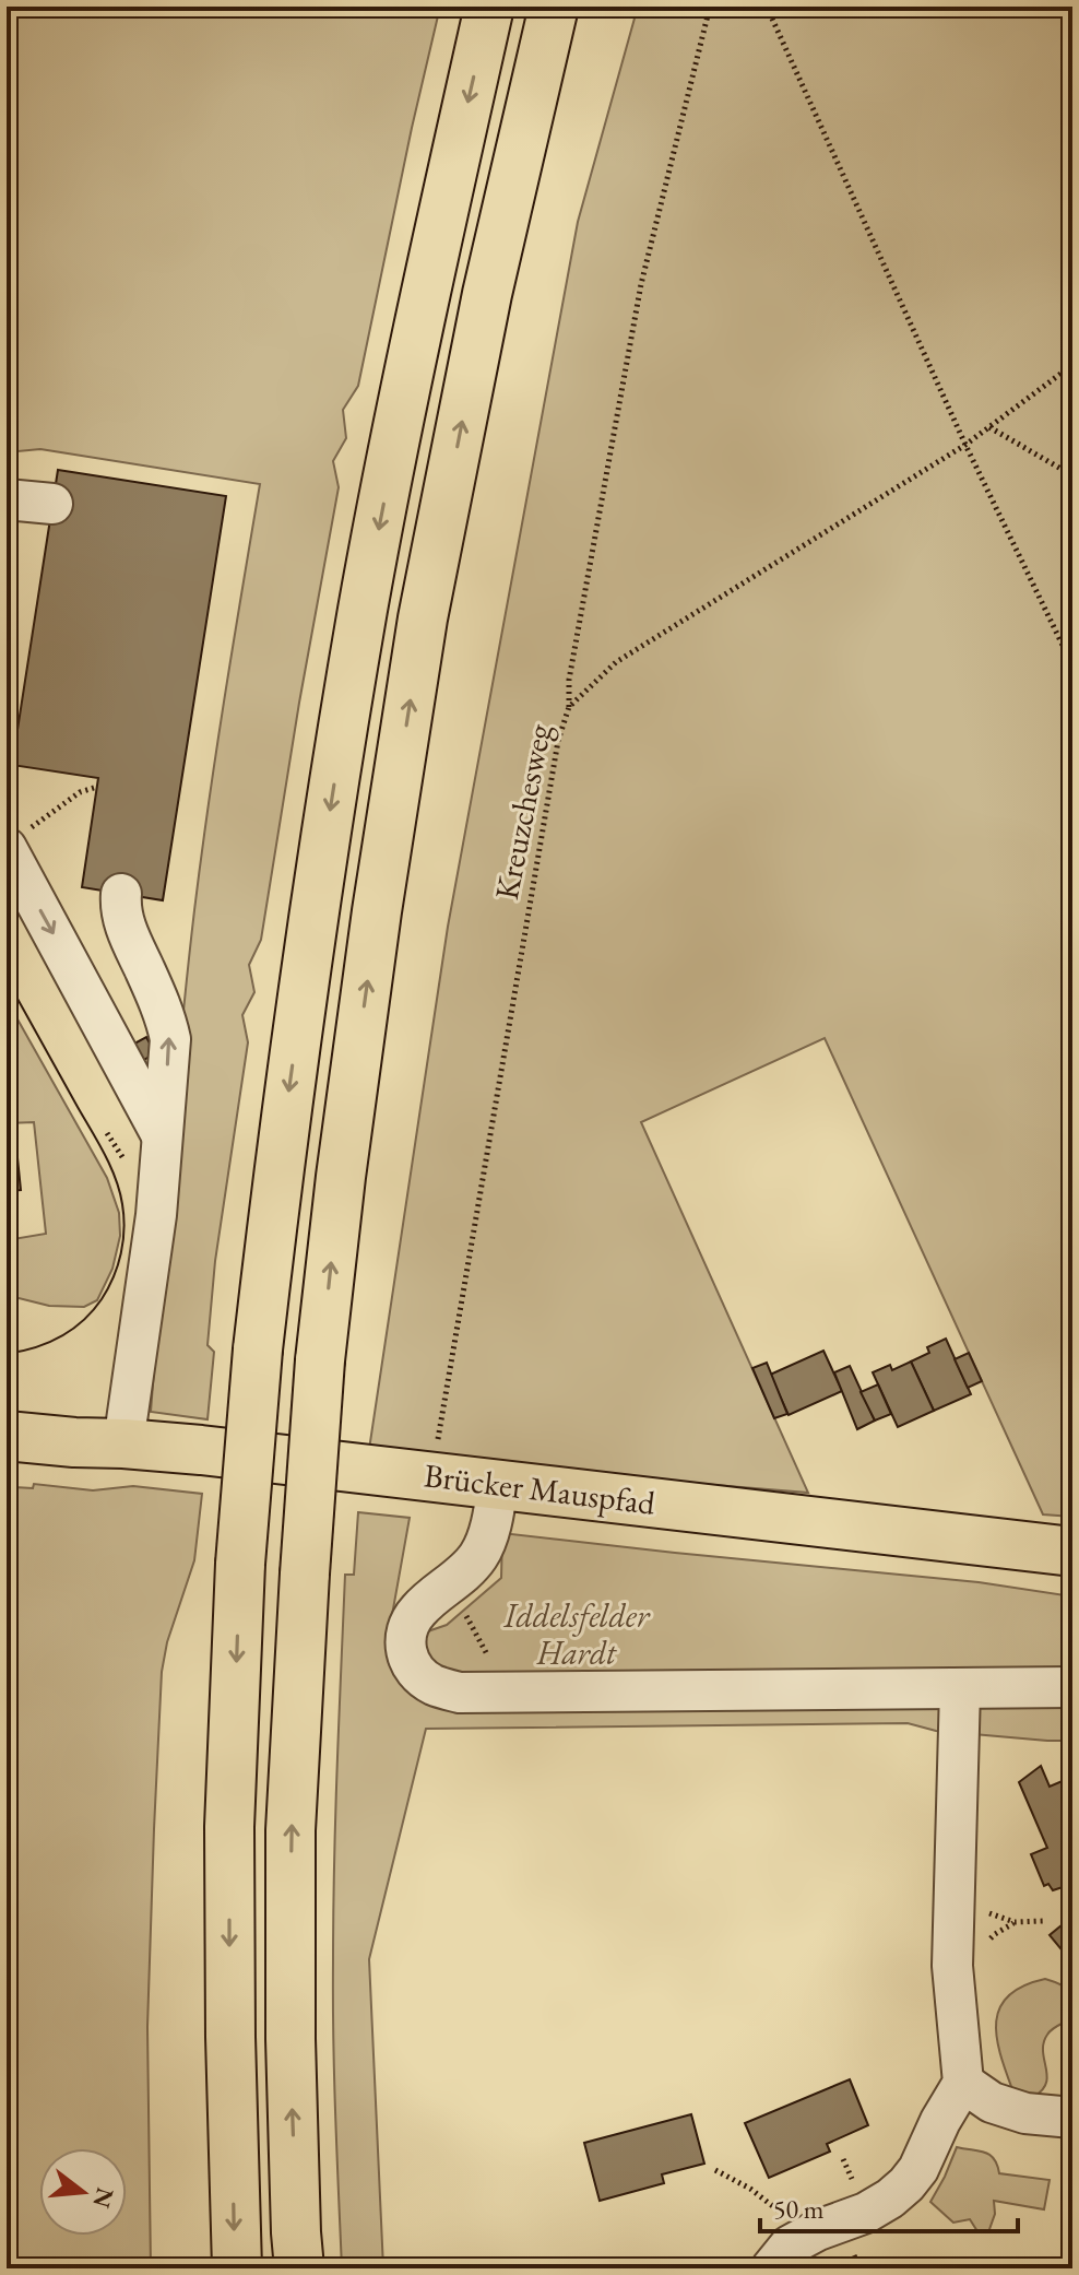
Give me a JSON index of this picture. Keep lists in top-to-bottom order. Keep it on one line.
{"streets":{"main road":["Brücker Mauspfad"],"path":["Kreuzchesweg"]},"crossings":[["Kreuzchesweg","Brücker Mauspfad"]],"parks":["Iddelsfelder Hardt"],"scale_bar":"50 m","north":"right"}
